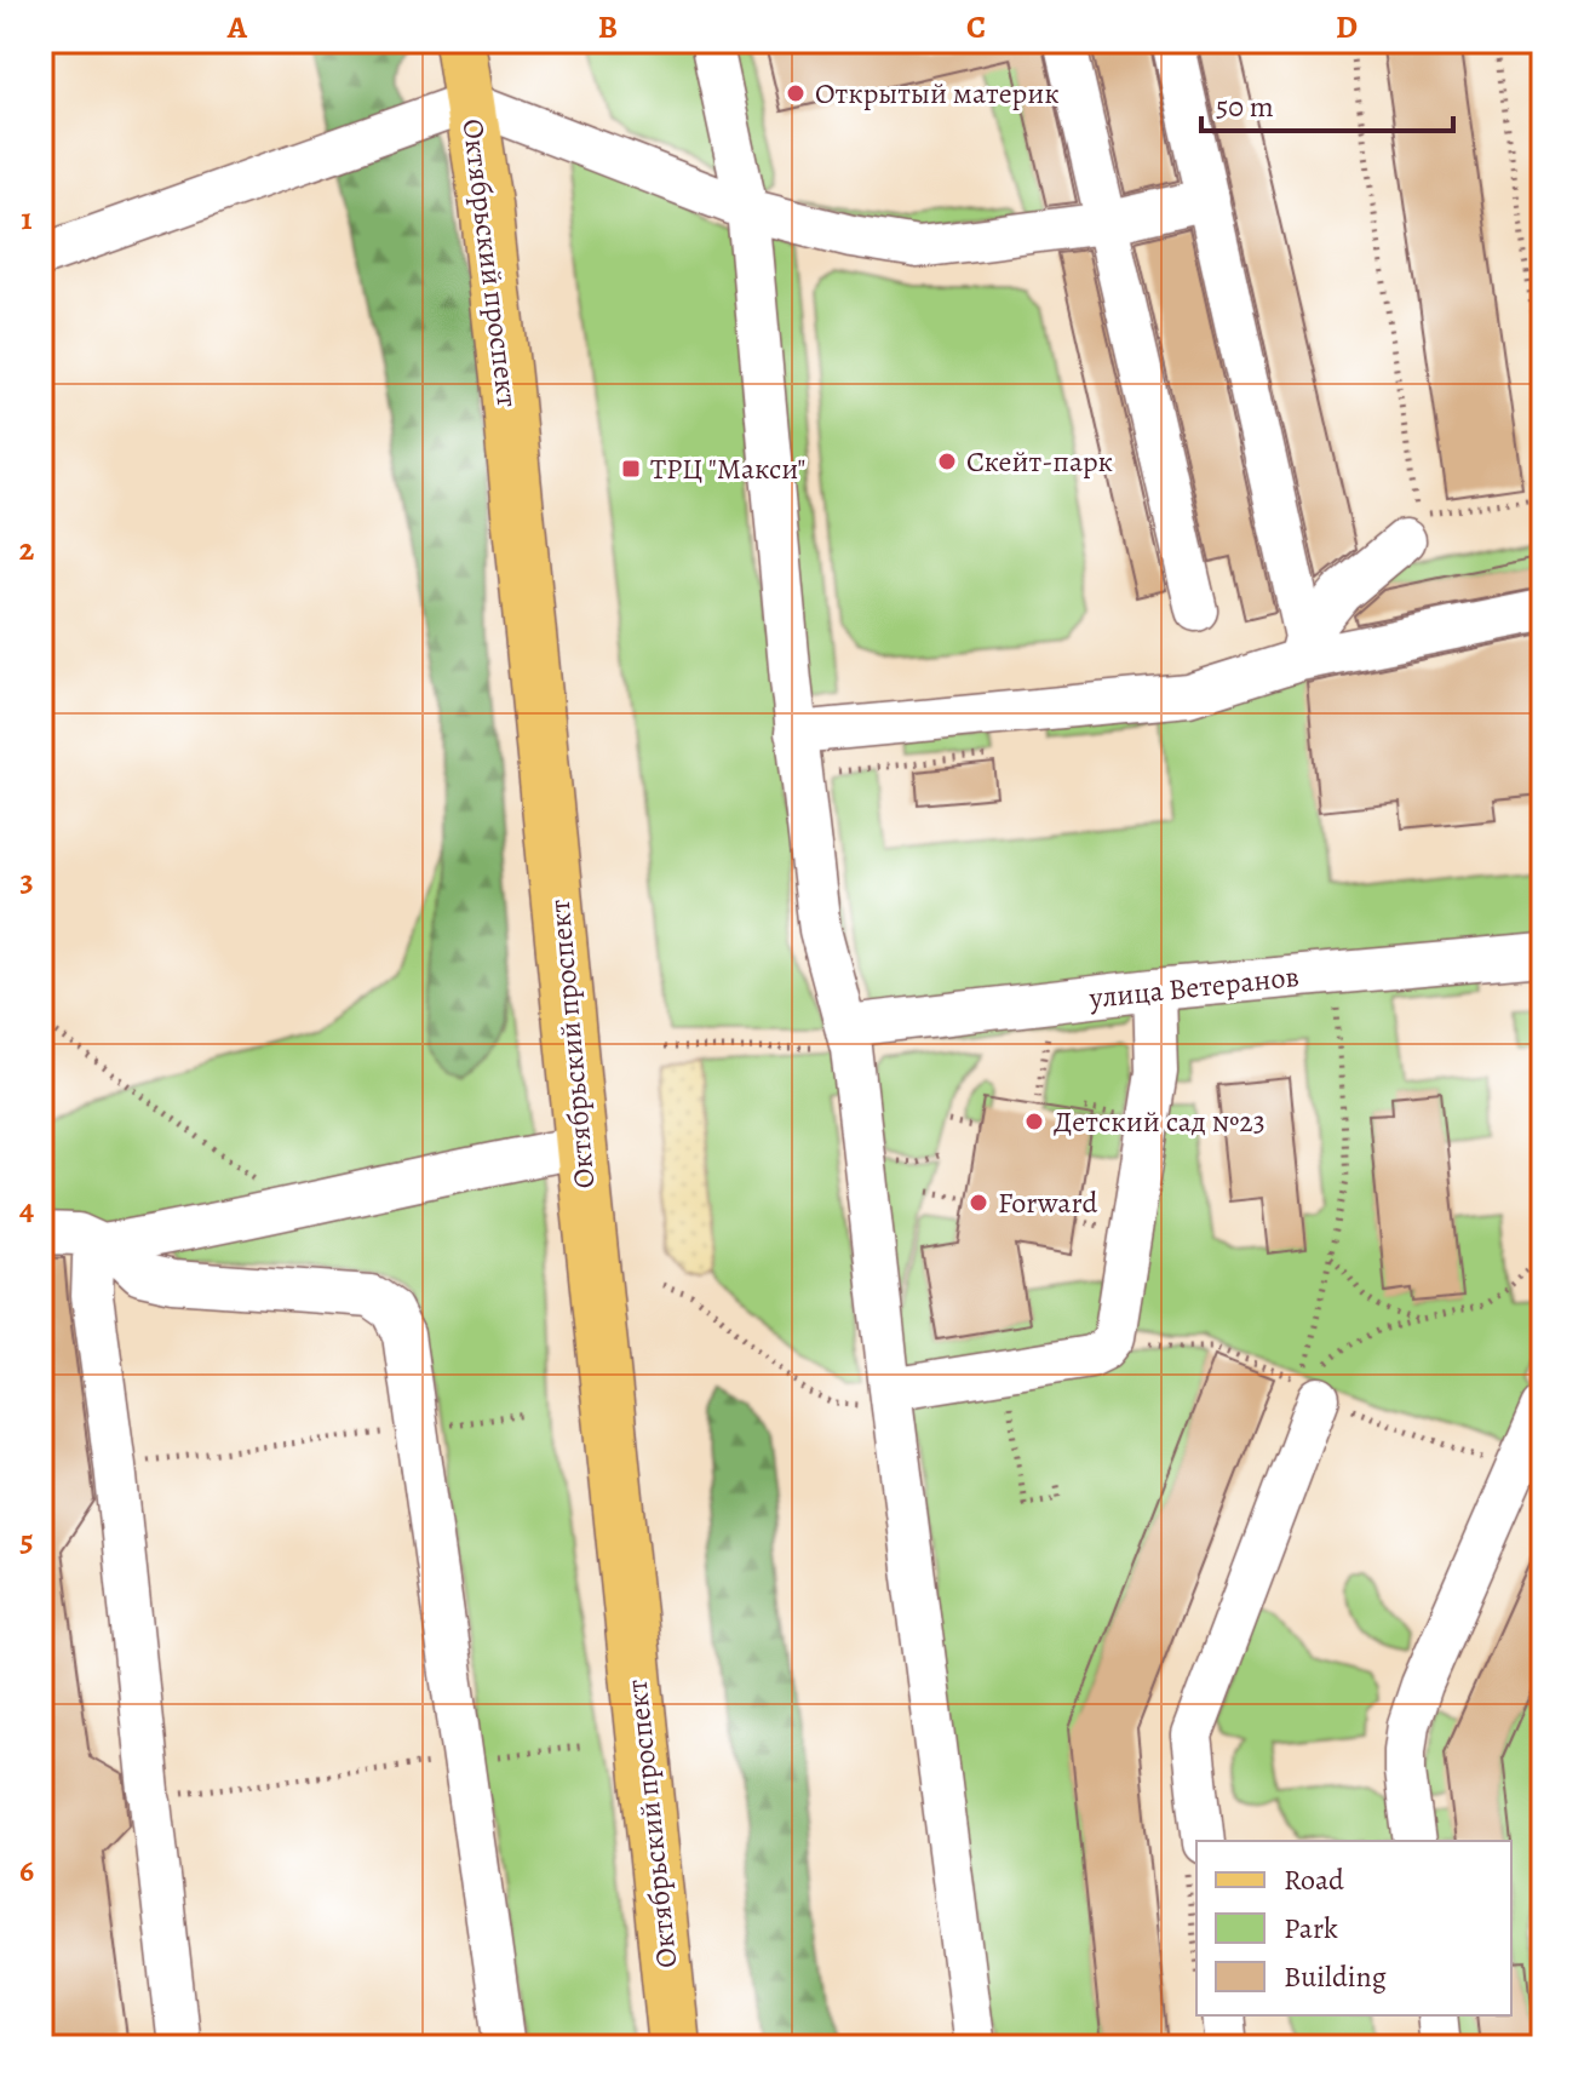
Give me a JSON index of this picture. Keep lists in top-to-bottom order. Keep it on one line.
{"streets":{"main road":["Октябрьский проспект"],"street":["улица Ветеранов"]},"places":{"other":["Открытый материк","Скейт-парк","Детский сад №23","Forward"],"transit":["ТРЦ \"Макси\""]},"legend":["Road","Park","Building"],"scale_bar":"50 m","grid":{"columns":["A","B","C","D"],"rows":["1","2","3","4","5","6"]}}
